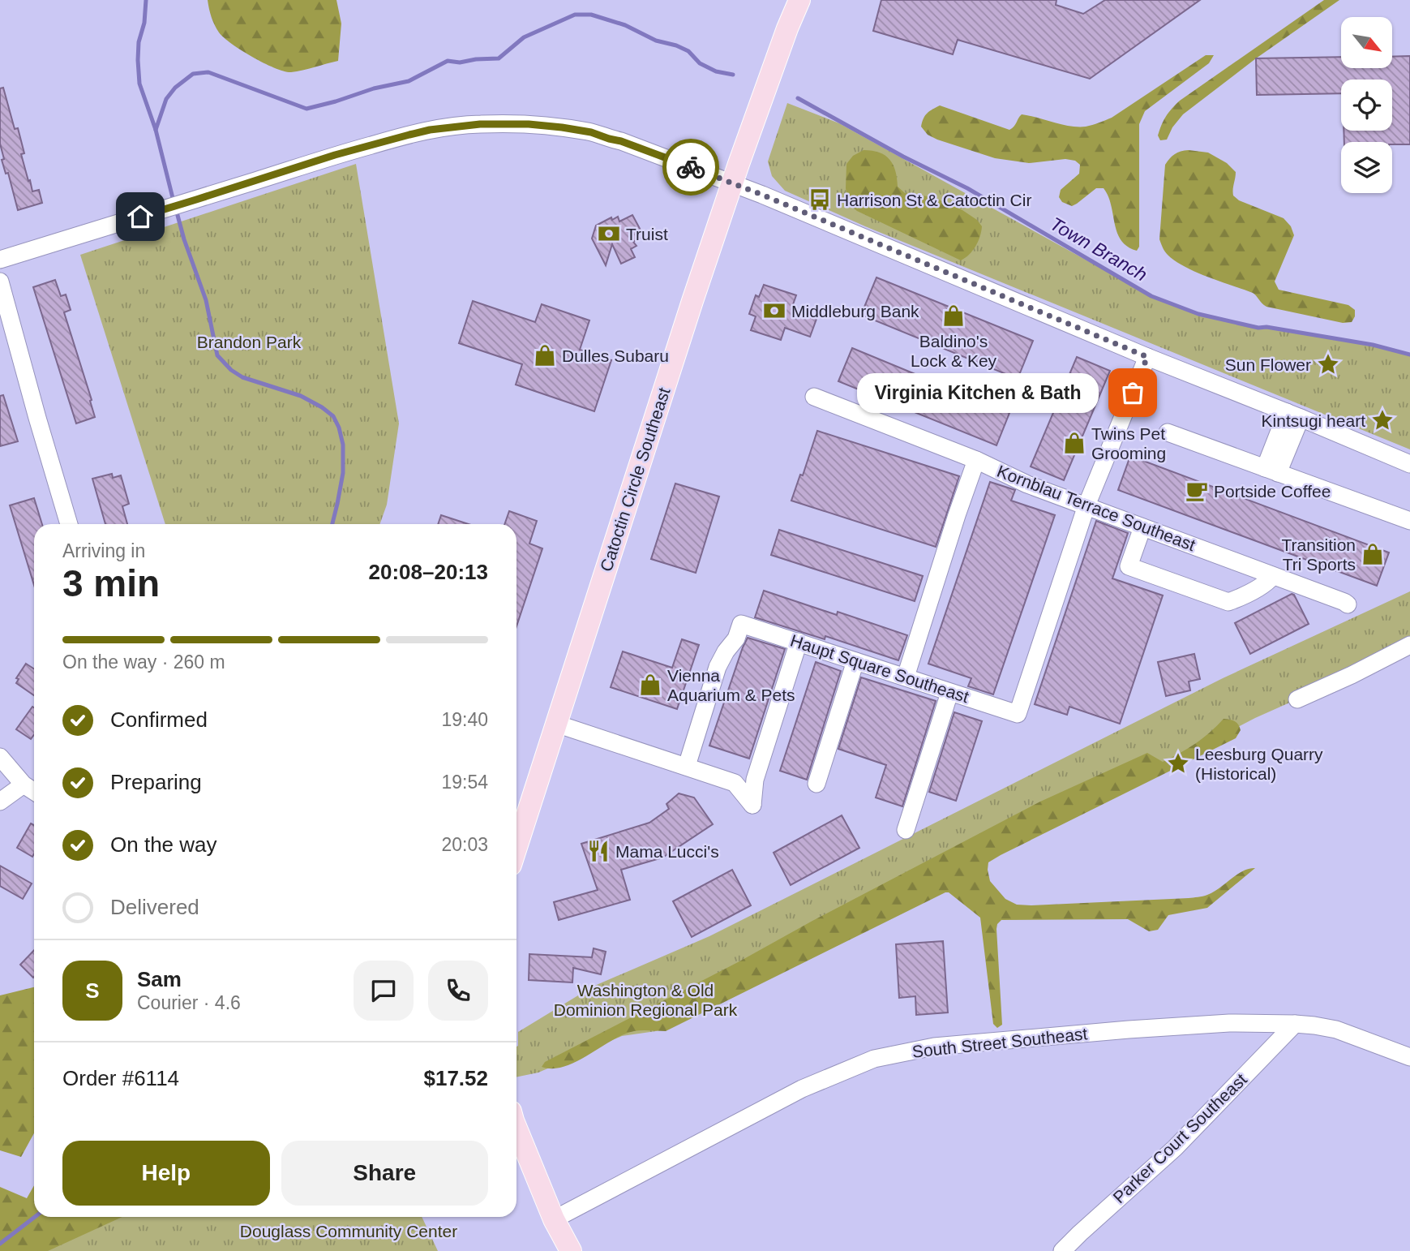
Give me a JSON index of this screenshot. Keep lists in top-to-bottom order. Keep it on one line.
{"streets":{"main road":["Catoctin Circle Southeast"],"street":["Kornblau Terrace Southeast","Haupt Square Southeast","South Street Southeast","Parker Court Southeast"]},"crossings":[["Kornblau Terrace Southeast","Haupt Square Southeast"],["South Street Southeast","Parker Court Southeast"]],"water":["Town Branch"],"parks":["Brandon Park","Washington & Old Dominion Regional Park","Douglass Community Center"],"places":{"bus stop":["Harrison St & Catoctin Cir"],"bank":["Truist","Middleburg Bank"],"shop":["Baldino's Lock & Key","Dulles Subaru","Twins Pet Grooming","Transition Tri Sports","Vienna Aquarium & Pets"],"place":["Sun Flower","Kintsugi heart","Leesburg Quarry (Historical)"],"other":["Virginia Kitchen & Bath"],"cafe":["Portside Coffee"],"restaurant":["Mama Lucci's"]},"north":"bottom right","page":{"bubble":"Virginia Kitchen & Bath","heading":["3 min","Arriving in","20:08–20:13"],"panel":["Sam","Courier · 4.6","Order #6114","$17.52"],"bar":"On the way · 260 m","list":[["Confirmed","19:40"],["Preparing","19:54"],["On the way","20:03"],"Delivered"],"round":"S","buttons":["Help","Share"]}}
